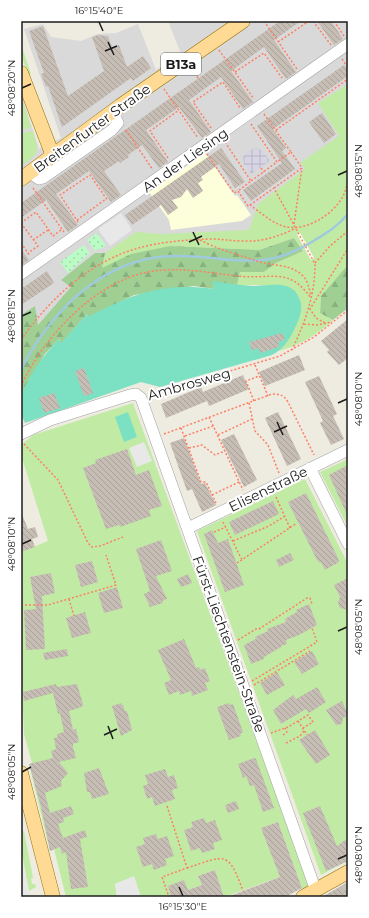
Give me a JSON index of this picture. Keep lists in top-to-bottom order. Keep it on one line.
{"streets":{"main road":["B13a","Breitenfurter Straße"],"street":["An der Liesing","Ambrosweg","Elisenstraße","Fürst-Liechtenstein-Straße"]},"crossings":[["Ambrosweg","Fürst-Liechtenstein-Straße"],["Elisenstraße","Fürst-Liechtenstein-Straße"]],"coordinates":["16°15'40\"E","48°08'20\"N","48°08'15\"N","48°08'10\"N","48°08'05\"N","48°08'00\"N","16°15'30\"E"]}
